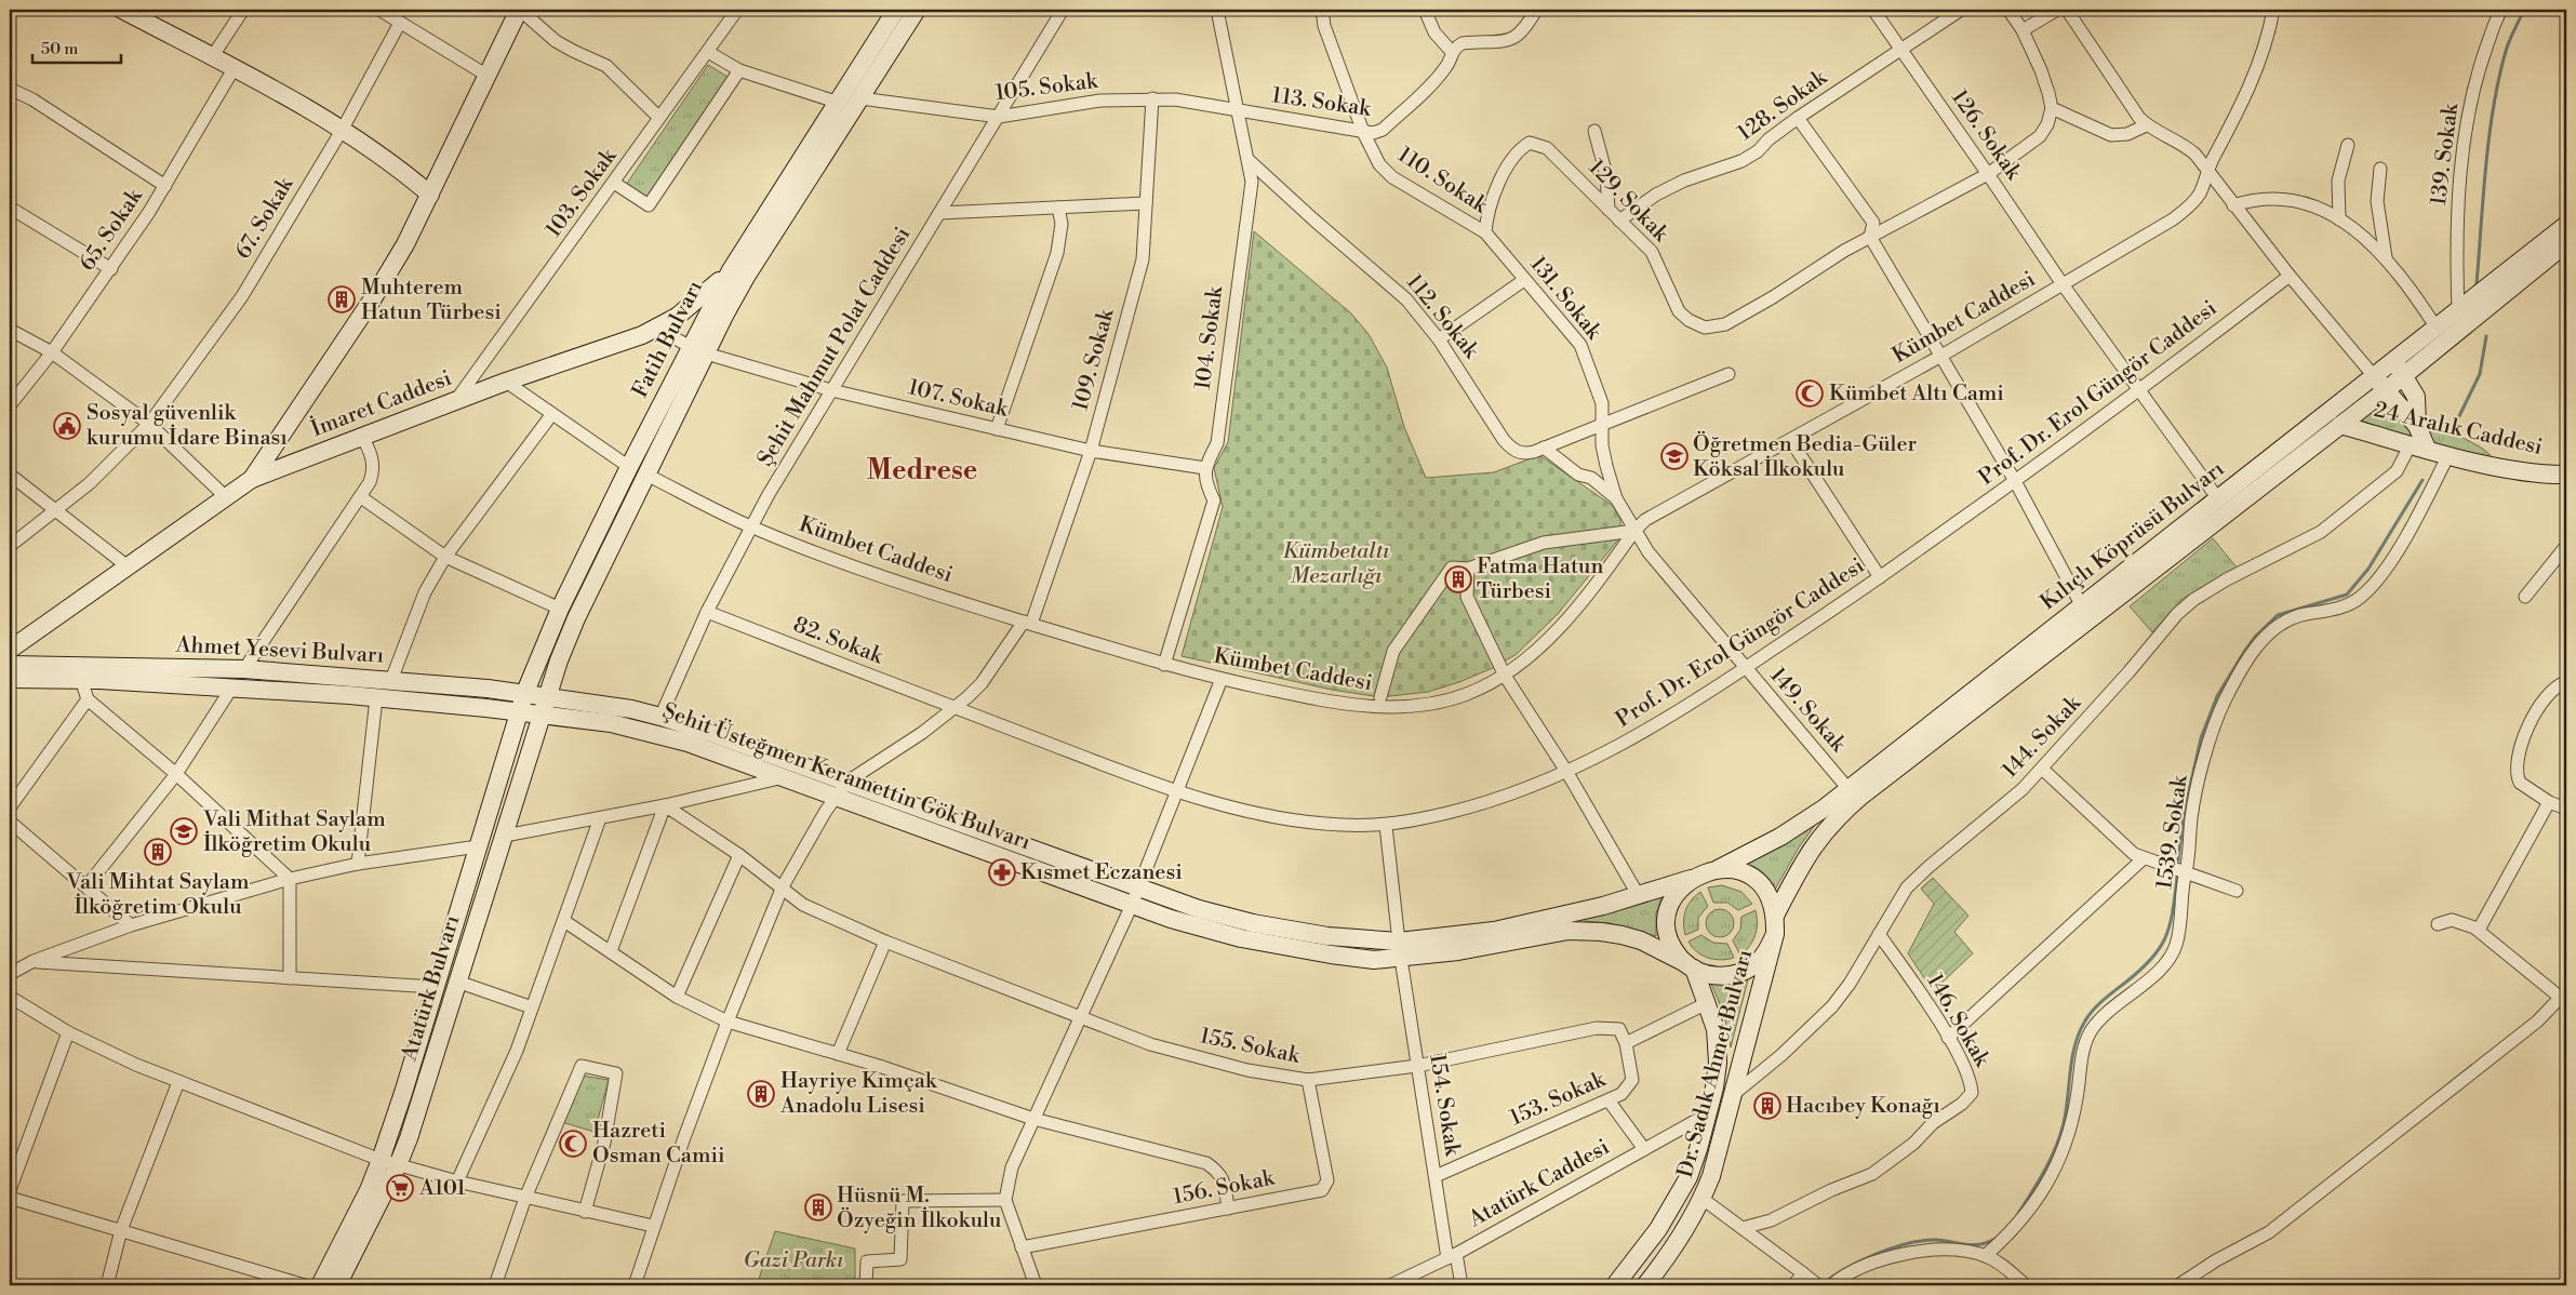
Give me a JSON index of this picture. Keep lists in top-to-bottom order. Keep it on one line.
{"streets":{"main road":["Fatih Bulvarı","İmaret Caddesi","24 Aralık Caddesi","Kılıçlı Köprüsü Bulvarı","Ahmet Yesevi Bulvarı","Şehit Üsteğmen Keramettin Gök Bulvarı","Atatürk Bulvarı","Dr. Sadık Ahmet Bulvarı"],"street":["105. Sokak","113. Sokak","128. Sokak","126. Sokak","139. Sokak","110. Sokak","103. Sokak","129. Sokak","67. Sokak","65. Sokak","131. Sokak","112. Sokak","Kümbet Caddesi","104. Sokak","Şehit Mahmut Polat Caddesi","109. Sokak","Prof. Dr. Erol Güngör Caddesi","107. Sokak","82. Sokak","149. Sokak","144. Sokak","1539. Sokak","146. Sokak","155. Sokak","153. Sokak","154. Sokak","Atatürk Caddesi","156. Sokak"]},"crossings":[["105. Sokak","113. Sokak"],["105. Sokak","104. Sokak"],["105. Sokak","Fatih Bulvarı"],["105. Sokak","Şehit Mahmut Polat Caddesi"],["105. Sokak","109. Sokak"],["113. Sokak","110. Sokak"],["113. Sokak","104. Sokak"],["128. Sokak","126. Sokak"],["128. Sokak","129. Sokak"],["126. Sokak","129. Sokak"],["126. Sokak","Kümbet Caddesi"],["126. Sokak","Prof. Dr. Erol Güngör Caddesi"],["126. Sokak","Kılıçlı Köprüsü Bulvarı"],["139. Sokak","Kılıçlı Köprüsü Bulvarı"],["110. Sokak","129. Sokak"],["110. Sokak","131. Sokak"],["103. Sokak","İmaret Caddesi"],["129. Sokak","131. Sokak"],["131. Sokak","112. Sokak"],["112. Sokak","104. Sokak"],["Kümbet Caddesi","Fatih Bulvarı"],["Kümbet Caddesi","Şehit Mahmut Polat Caddesi"],["Kümbet Caddesi","109. Sokak"],["Kümbet Caddesi","149. Sokak"],["104. Sokak","107. Sokak"],["Fatih Bulvarı","107. Sokak"],["Fatih Bulvarı","İmaret Caddesi"],["Fatih Bulvarı","Ahmet Yesevi Bulvarı"],["Fatih Bulvarı","Şehit Üsteğmen Keramettin Gök Bulvarı"],["Fatih Bulvarı","Atatürk Bulvarı"],["Şehit Mahmut Polat Caddesi","107. Sokak"],["Şehit Mahmut Polat Caddesi","82. Sokak"],["Şehit Mahmut Polat Caddesi","Şehit Üsteğmen Keramettin Gök Bulvarı"],["109. Sokak","Prof. Dr. Erol Güngör Caddesi"],["109. Sokak","107. Sokak"],["109. Sokak","82. Sokak"],["109. Sokak","Şehit Üsteğmen Keramettin Gök Bulvarı"],["Prof. Dr. Erol Güngör Caddesi","82. Sokak"],["Prof. Dr. Erol Güngör Caddesi","149. Sokak"],["Prof. Dr. Erol Güngör Caddesi","154. Sokak"],["107. Sokak","İmaret Caddesi"],["24 Aralık Caddesi","Kılıçlı Köprüsü Bulvarı"],["24 Aralık Caddesi","144. Sokak"],["24 Aralık Caddesi","1539. Sokak"],["Kılıçlı Köprüsü Bulvarı","149. Sokak"],["Kılıçlı Köprüsü Bulvarı","Şehit Üsteğmen Keramettin Gök Bulvarı"],["Kılıçlı Köprüsü Bulvarı","Dr. Sadık Ahmet Bulvarı"],["Ahmet Yesevi Bulvarı","Şehit Üsteğmen Keramettin Gök Bulvarı"],["Ahmet Yesevi Bulvarı","Atatürk Bulvarı"],["144. Sokak","146. Sokak"],["144. Sokak","Dr. Sadık Ahmet Bulvarı"],["Şehit Üsteğmen Keramettin Gök Bulvarı","Atatürk Bulvarı"],["Şehit Üsteğmen Keramettin Gök Bulvarı","Dr. Sadık Ahmet Bulvarı"],["Şehit Üsteğmen Keramettin Gök Bulvarı","154. Sokak"],["155. Sokak","154. Sokak"],["155. Sokak","156. Sokak"],["Dr. Sadık Ahmet Bulvarı","Atatürk Caddesi"],["153. Sokak","154. Sokak"],["154. Sokak","Atatürk Caddesi"]],"districts":["Medrese"],"parks":["Kümbetaltı Mezarlığı","Gazi Parkı"],"places":{"building":["Muhterem Hatun Türbesi","Fatma Hatun Türbesi","Vali Mihtat Saylam İlköğretim Okulu","Hayriye Kımçak Anadolu Lisesi","Hacıbey Konağı","Hüsnü M. Özyeğin İlkokulu"],"mosque":["Kümbet Altı Cami","Hazreti Osman Camii"],"public building":["Sosyal güvenlik kurumu İdare Binası"],"school or university":["Öğretmen Bedia-Güler Köksal İlkokulu","Vali Mithat Saylam İlköğretim Okulu"],"pharmacy":["Kısmet Eczanesi"],"supermarket":["A101"]},"scale_bar":"50 m"}
